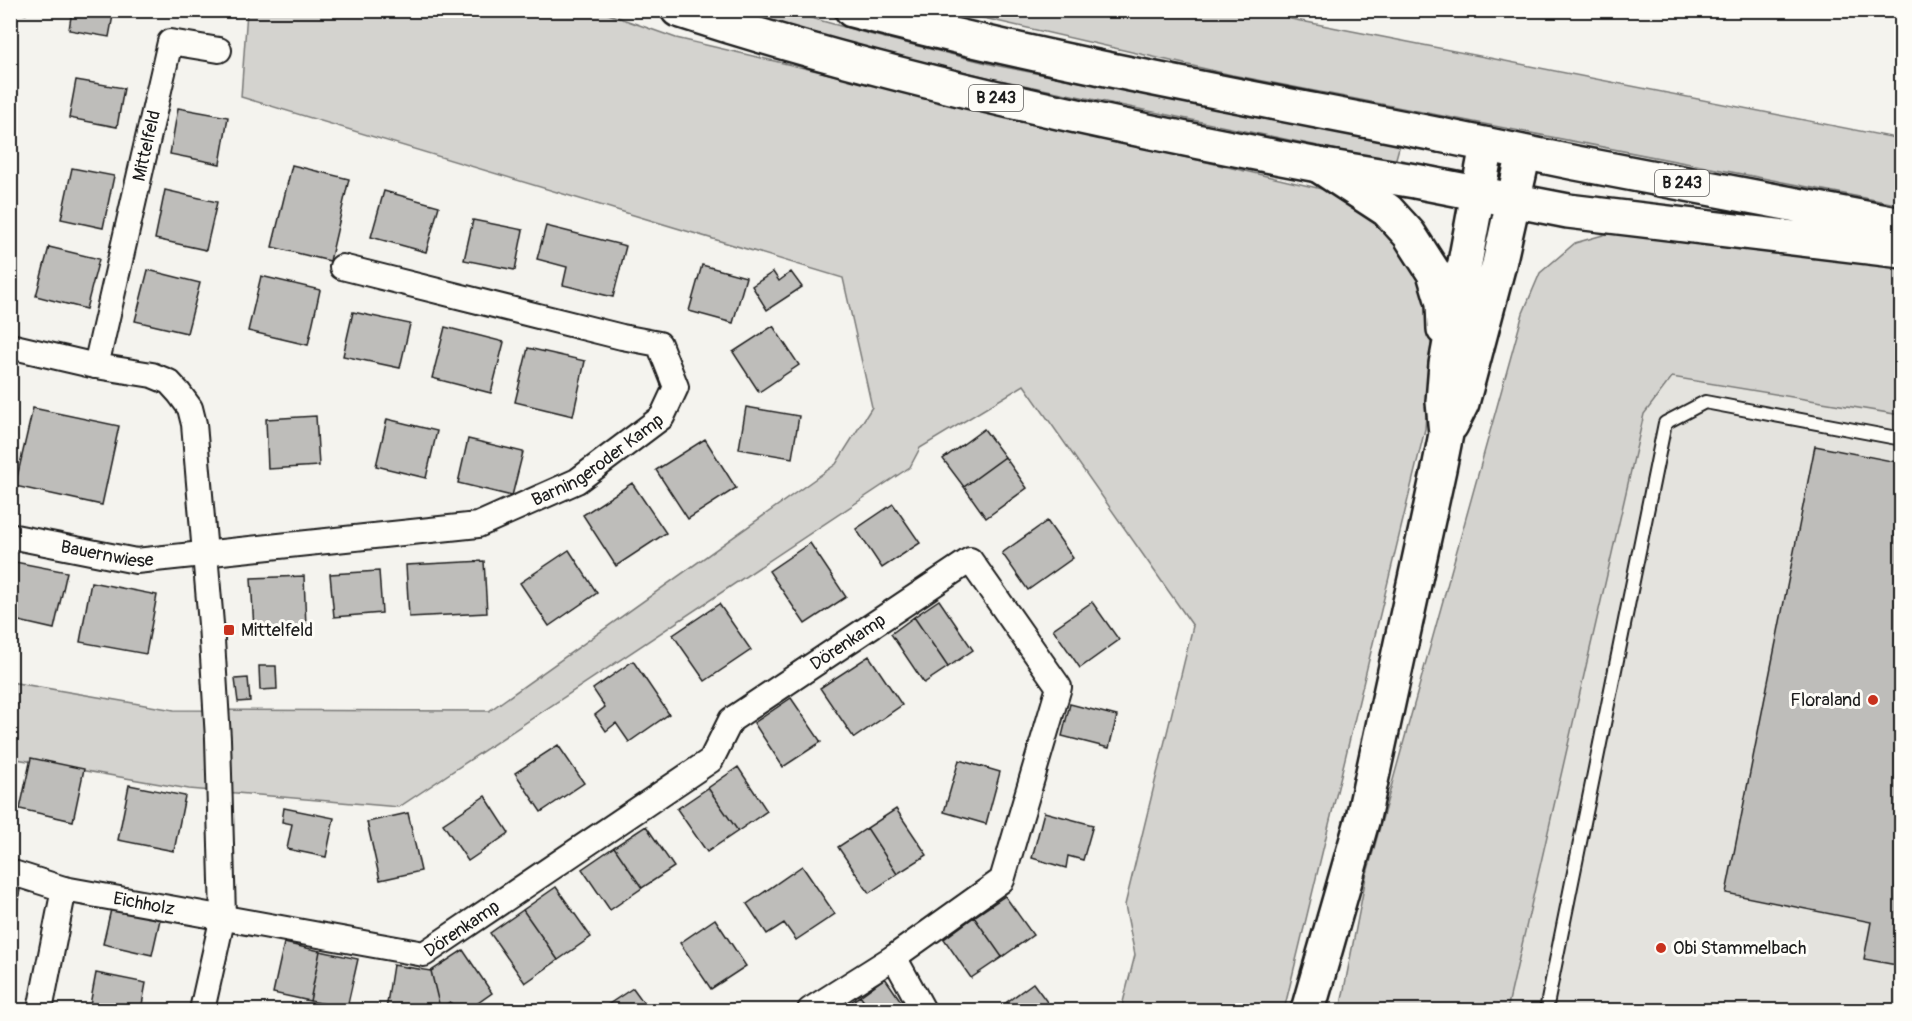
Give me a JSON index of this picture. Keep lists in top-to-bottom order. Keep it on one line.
{"streets":{"main road":["B 243"],"street":["Mittelfeld","Barningeroder Kamp","Bauernwiese","Dörenkamp","Eichholz"]},"crossings":[["Barningeroder Kamp","Bauernwiese"],["Dörenkamp","Eichholz"]],"places":{"transit":["Mittelfeld"],"other":["Floraland","Obi Stammelbach"]}}
